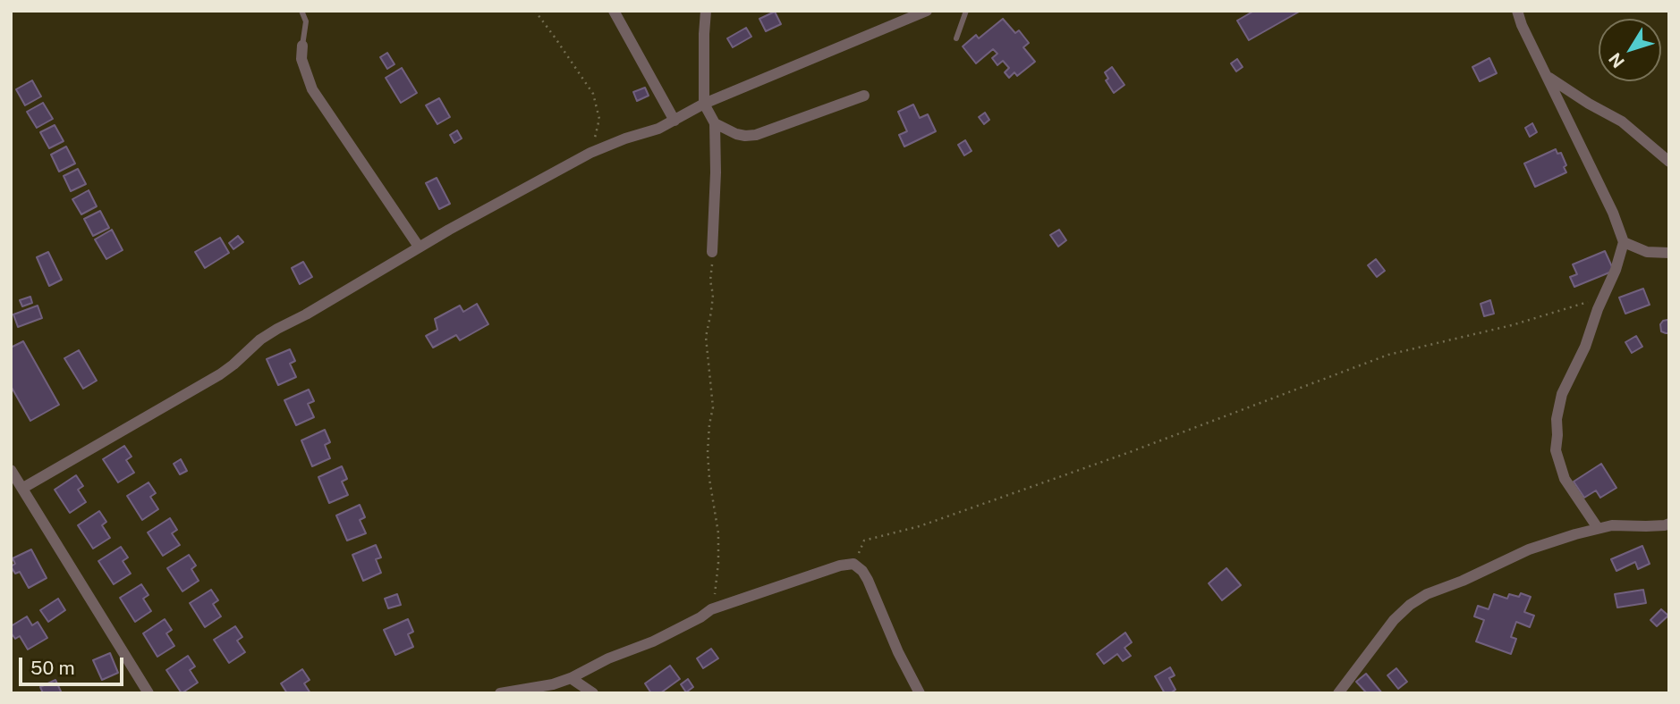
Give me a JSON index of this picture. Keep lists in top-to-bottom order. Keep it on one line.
{"scale_bar":"50 m","north":"bottom left"}
